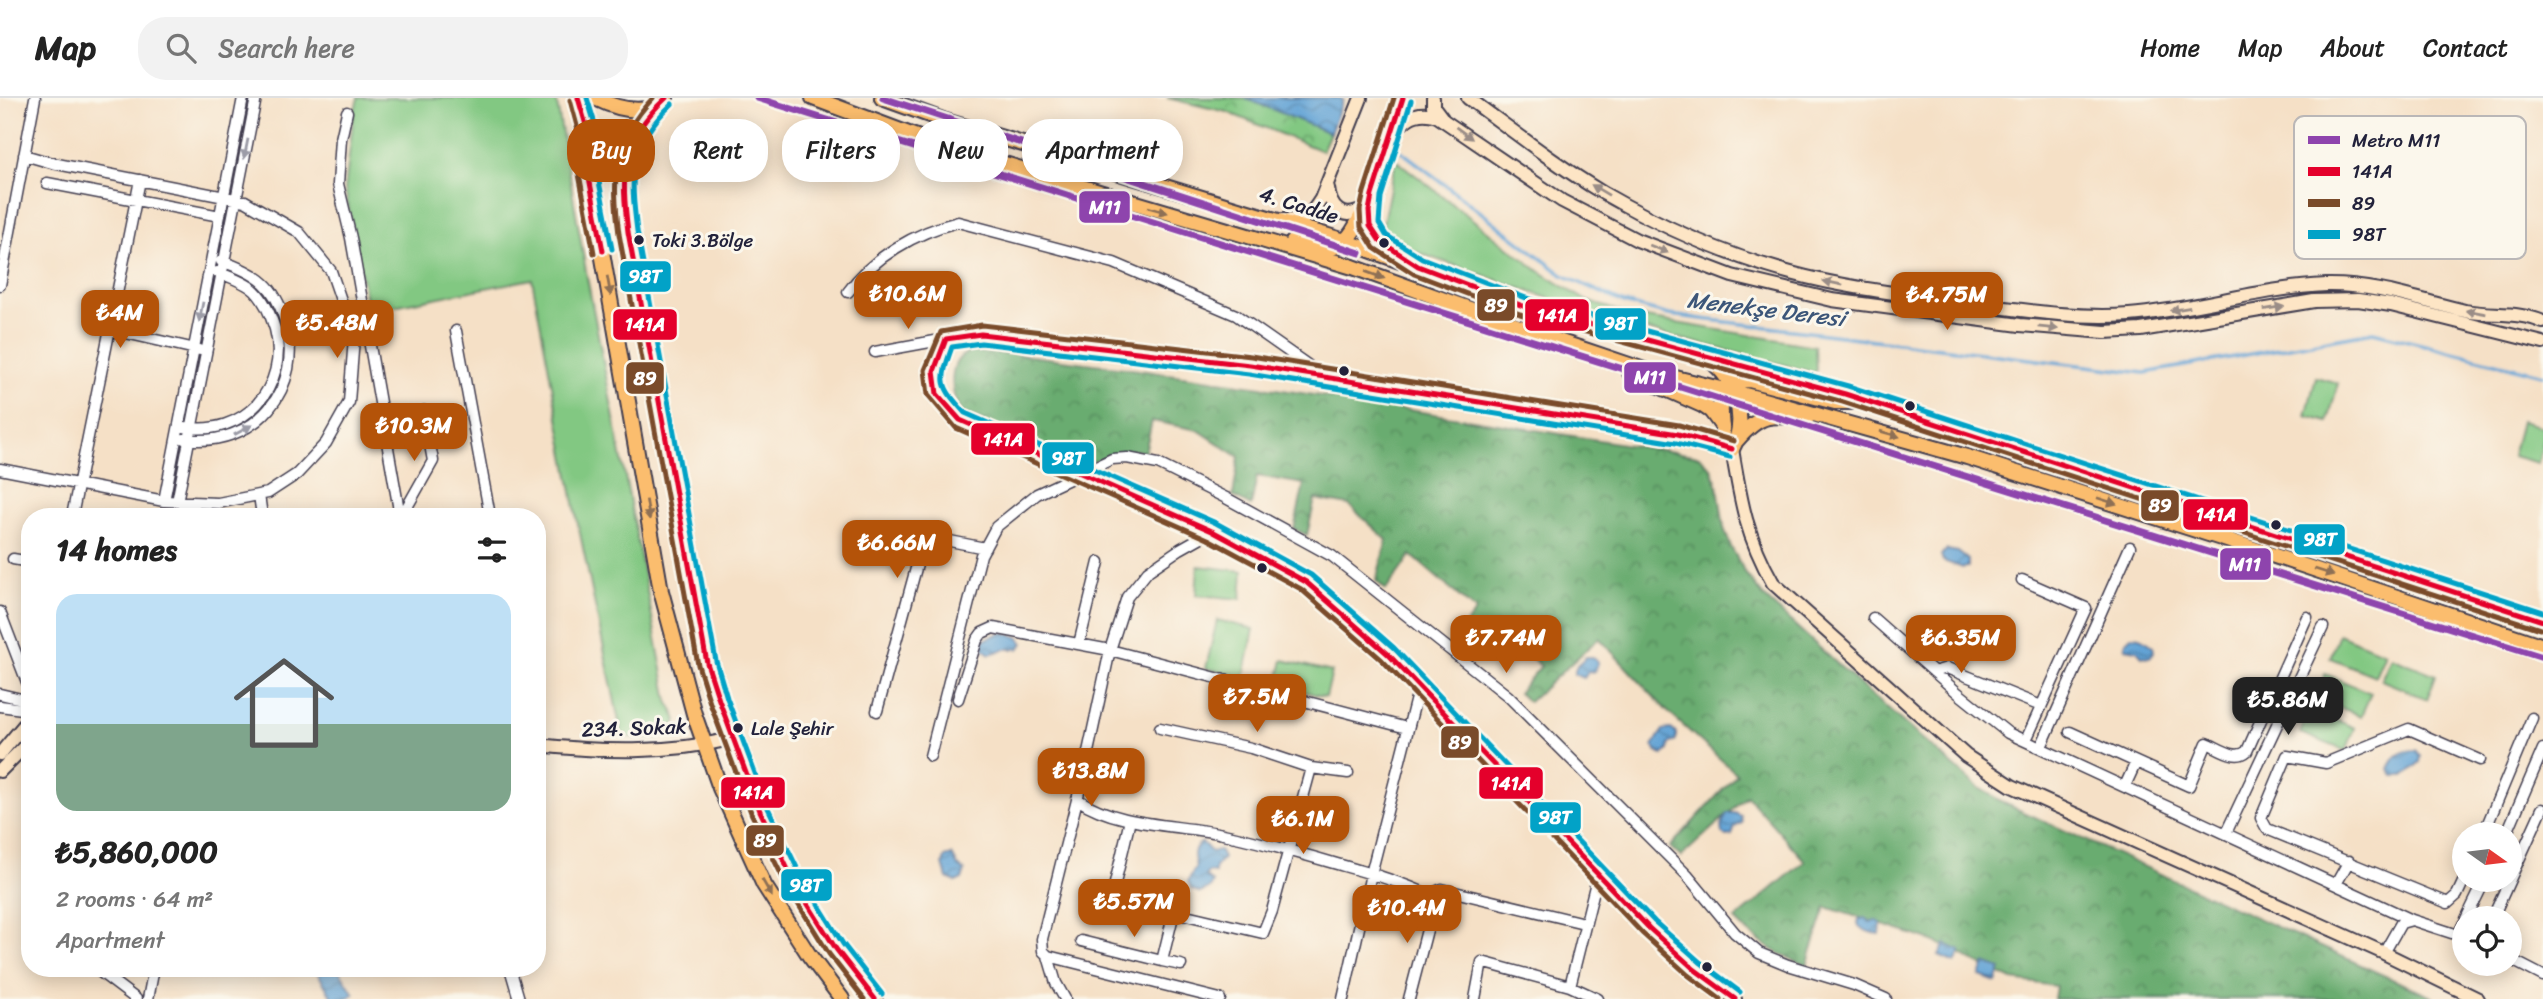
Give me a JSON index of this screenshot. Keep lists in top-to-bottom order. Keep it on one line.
{"streets":{"main road":["4. Cadde"],"street":["234. Sokak"]},"water":["Menekşe Deresi"],"places":["Toki 3.Bölge","Lale Şehir"],"lines":["metro line M11","transit line 141A","transit line 89","transit line 98T"],"legend":["Metro M11","141A","89","98T"],"north":"right","page":{"header":"Map","search":"Search here","nav":["Home","Map","About","Contact"],"chip":["Buy","Rent","Filters","New","Apartment"],"price":["₺10.6M","₺4.75M","₺4M","₺5.48M","₺10.3M","₺6.66M","₺7.74M","₺6.35M","₺7.5M","₺5.86M","₺13.8M","₺6.1M","₺5.57M","₺10.4M"],"heading":"14 homes","list":[{"name":"₺5,860,000","note":"2 rooms · 64 m² · Apartment"}]}}
